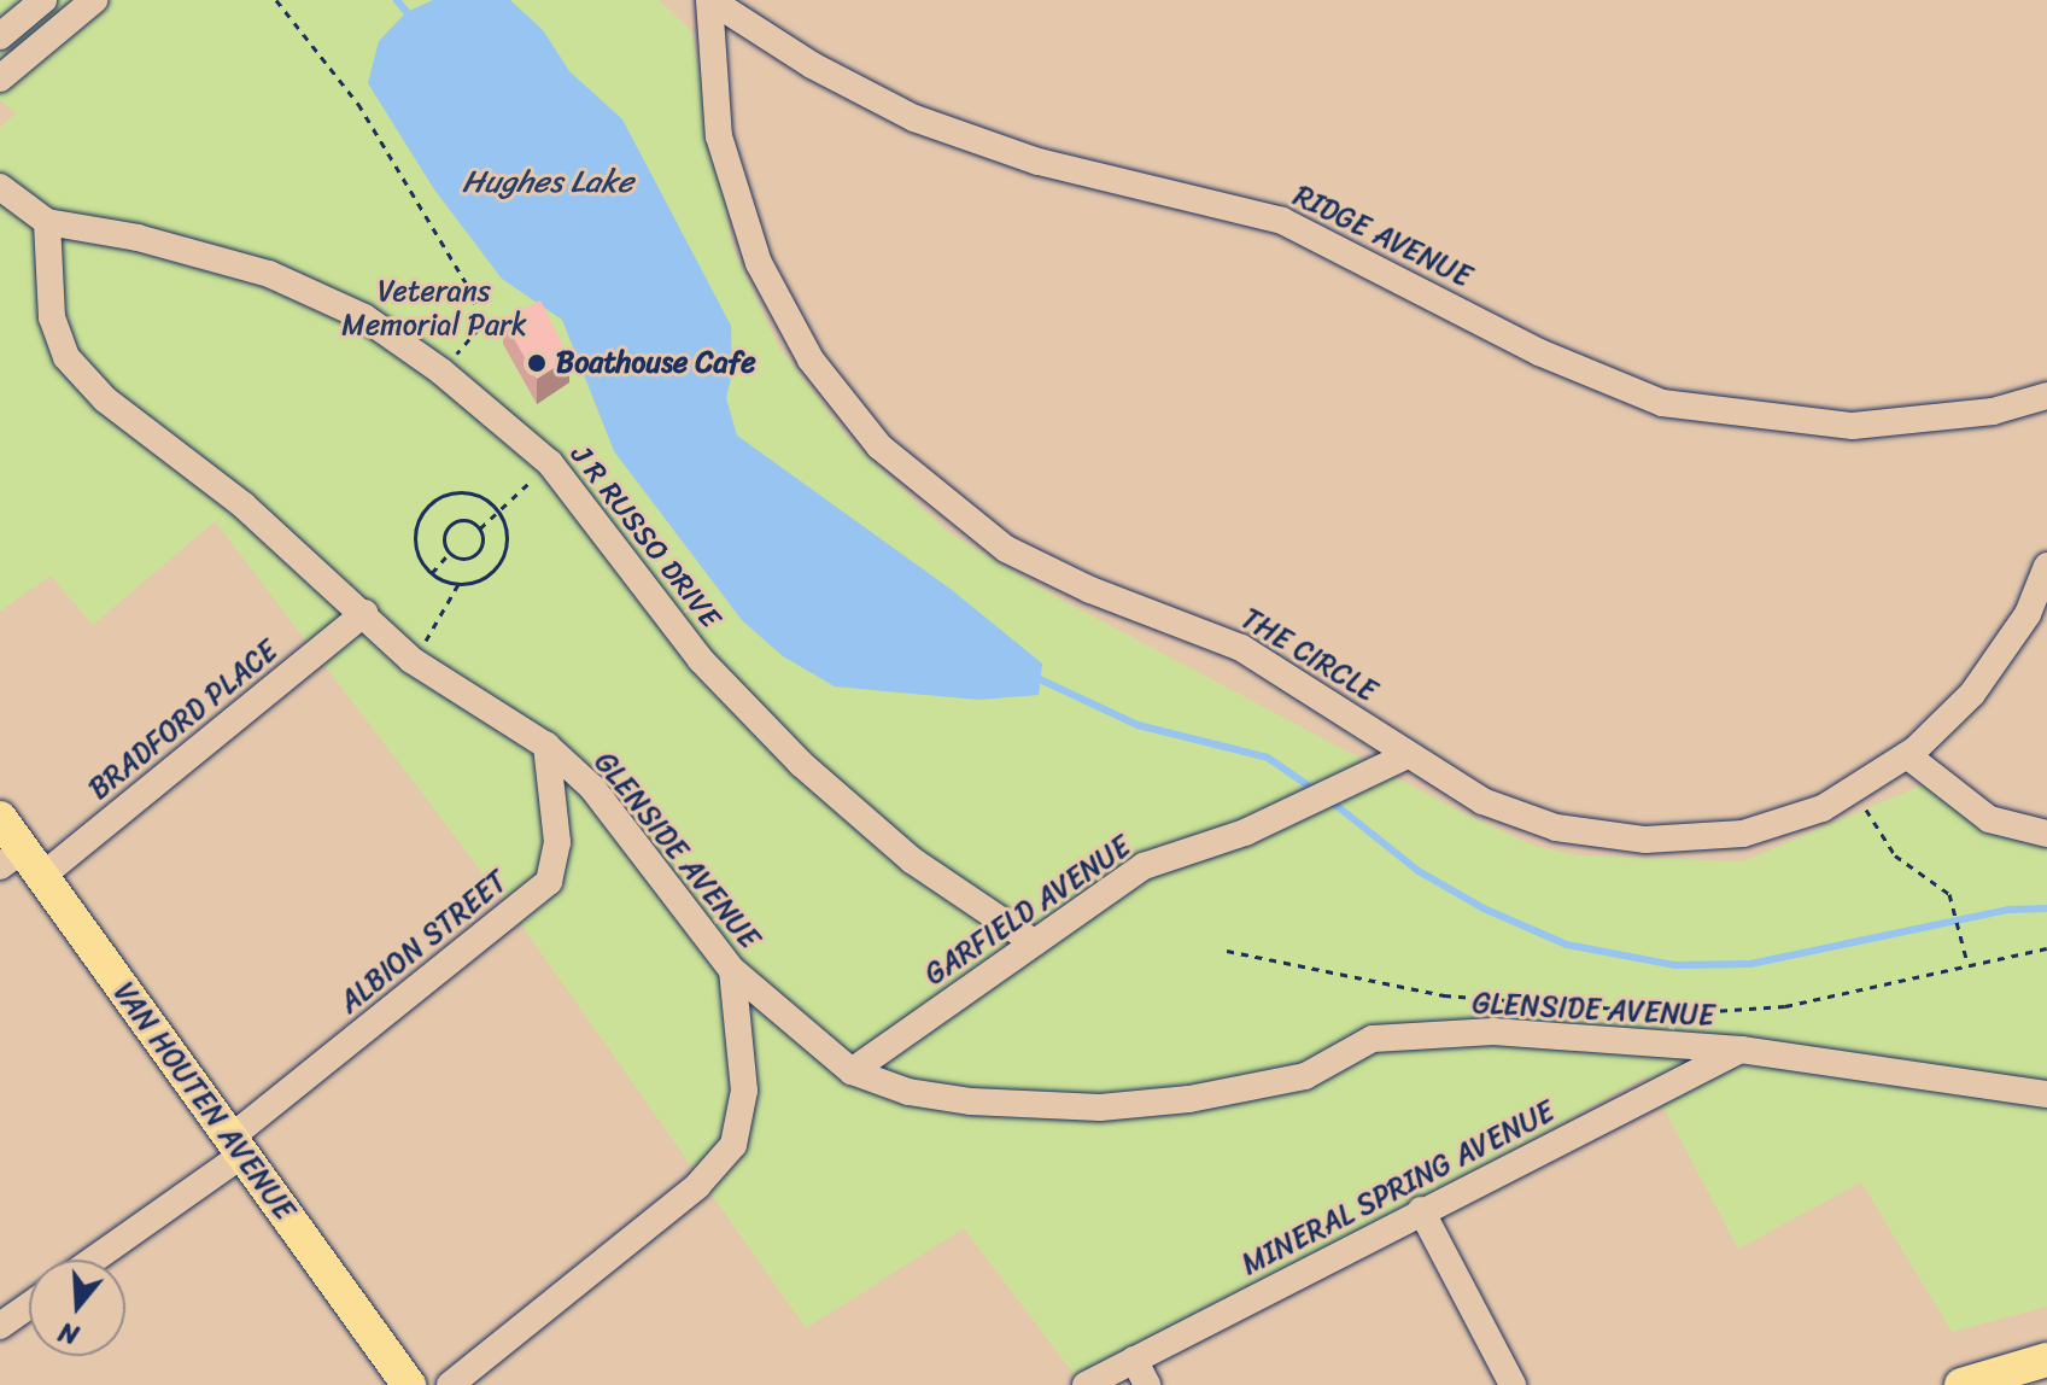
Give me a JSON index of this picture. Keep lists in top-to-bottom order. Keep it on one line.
{"streets":{"main road":["VAN HOUTEN AVENUE"],"street":["RIDGE AVENUE","J R RUSSO DRIVE","THE CIRCLE","BRADFORD PLACE","GLENSIDE AVENUE","GARFIELD AVENUE","ALBION STREET","MINERAL SPRING AVENUE"]},"crossings":[["RIDGE AVENUE","THE CIRCLE"],["J R RUSSO DRIVE","GLENSIDE AVENUE"],["J R RUSSO DRIVE","GARFIELD AVENUE"],["THE CIRCLE","GARFIELD AVENUE"],["BRADFORD PLACE","GLENSIDE AVENUE"],["BRADFORD PLACE","VAN HOUTEN AVENUE"],["GLENSIDE AVENUE","GARFIELD AVENUE"],["GLENSIDE AVENUE","ALBION STREET"],["GLENSIDE AVENUE","MINERAL SPRING AVENUE"],["ALBION STREET","VAN HOUTEN AVENUE"]],"water":["Hughes Lake"],"parks":["Veterans Memorial Park"],"places":["Boathouse Cafe"],"north":"bottom"}
